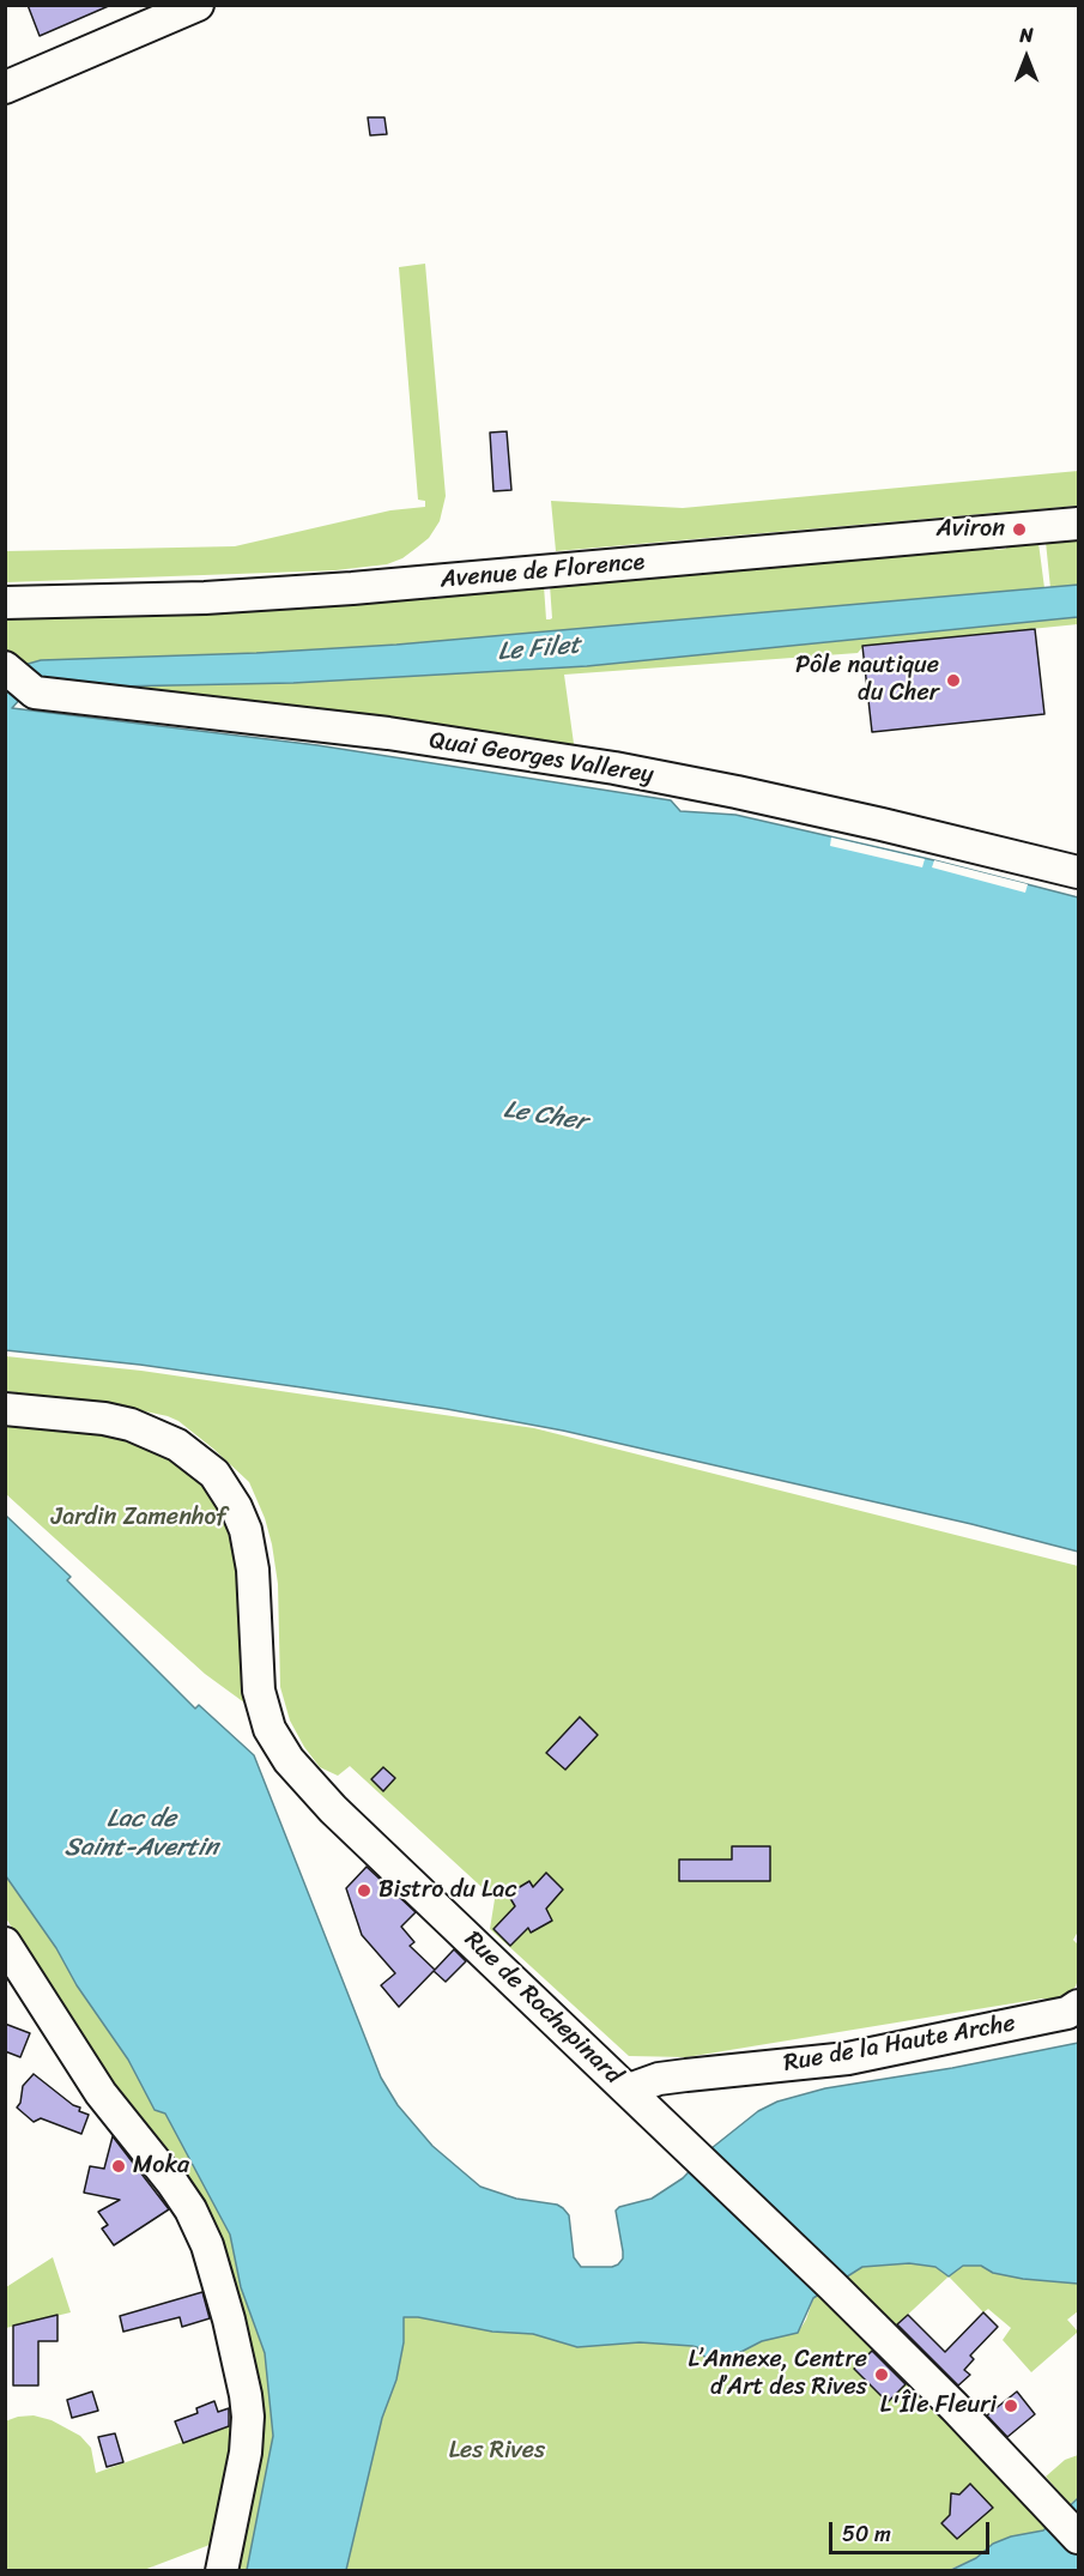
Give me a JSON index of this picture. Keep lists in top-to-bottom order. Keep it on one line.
{"streets":{"street":["Avenue de Florence","Quai Georges Vallerey","Rue de Rochepinard","Rue de la Haute Arche"]},"crossings":[["Rue de Rochepinard","Rue de la Haute Arche"]],"water":["Le Filet","Le Cher","Lac de Saint-Avertin"],"parks":["Jardin Zamenhof","Les Rives"],"places":["Aviron","Pôle nautique du Cher","Bistro du Lac","Moka","LʼAnnexe, Centre dʼArt des Rives","L'Île Fleuri"],"scale_bar":"50 m","north":"top"}
